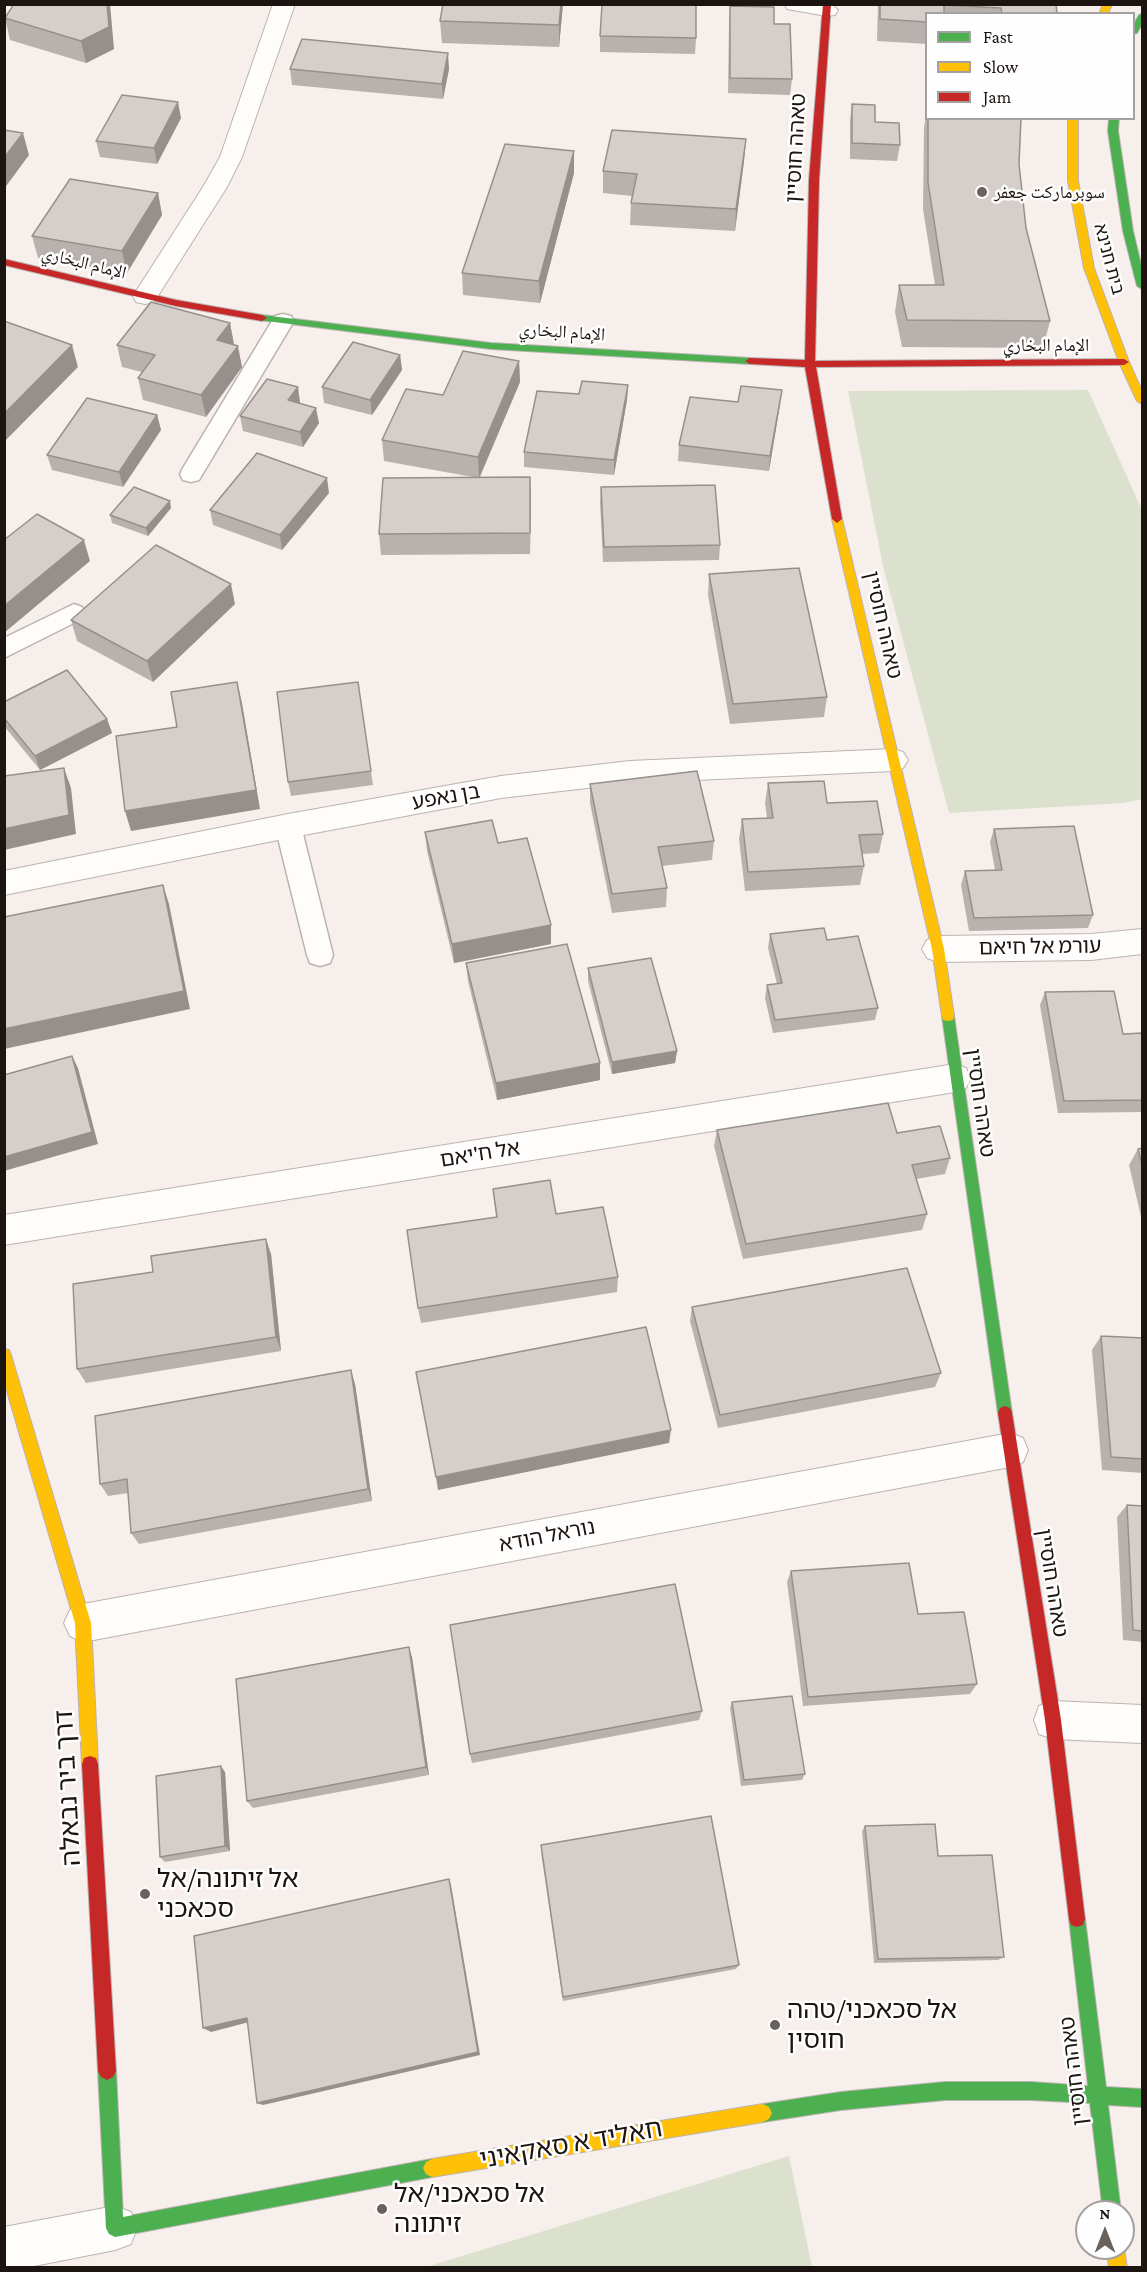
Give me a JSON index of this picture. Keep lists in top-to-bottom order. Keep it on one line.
{"streets":{"street":["טאהה חוסיין","בית חנינא","الإمام البخاري","בן נאפע","עורמ אל חיאם","אל ח'יאם","נוראל הודא","דרך ביר נבאלה","חאליד א סאקאיני"]},"crossings":[["טאהה חוסיין","الإمام البخاري"],["טאהה חוסיין","בן נאפע"],["טאהה חוסיין","עורמ אל חיאם"],["טאהה חוסיין","אל ח'יאם"],["טאהה חוסיין","נוראל הודא"],["טאהה חוסיין","חאליד א סאקאיני"],["בית חנינא","الإمام البخاري"],["נוראל הודא","דרך ביר נבאלה"],["דרך ביר נבאלה","חאליד א סאקאיני"]],"places":["سوبرماركت جعفر","אל זיתונה/אל סכאכני","אל סכאכני/טהה חוסין","אל סכאכני/אל זיתונה"],"legend":["Fast","Slow","Jam"],"north":"top"}
